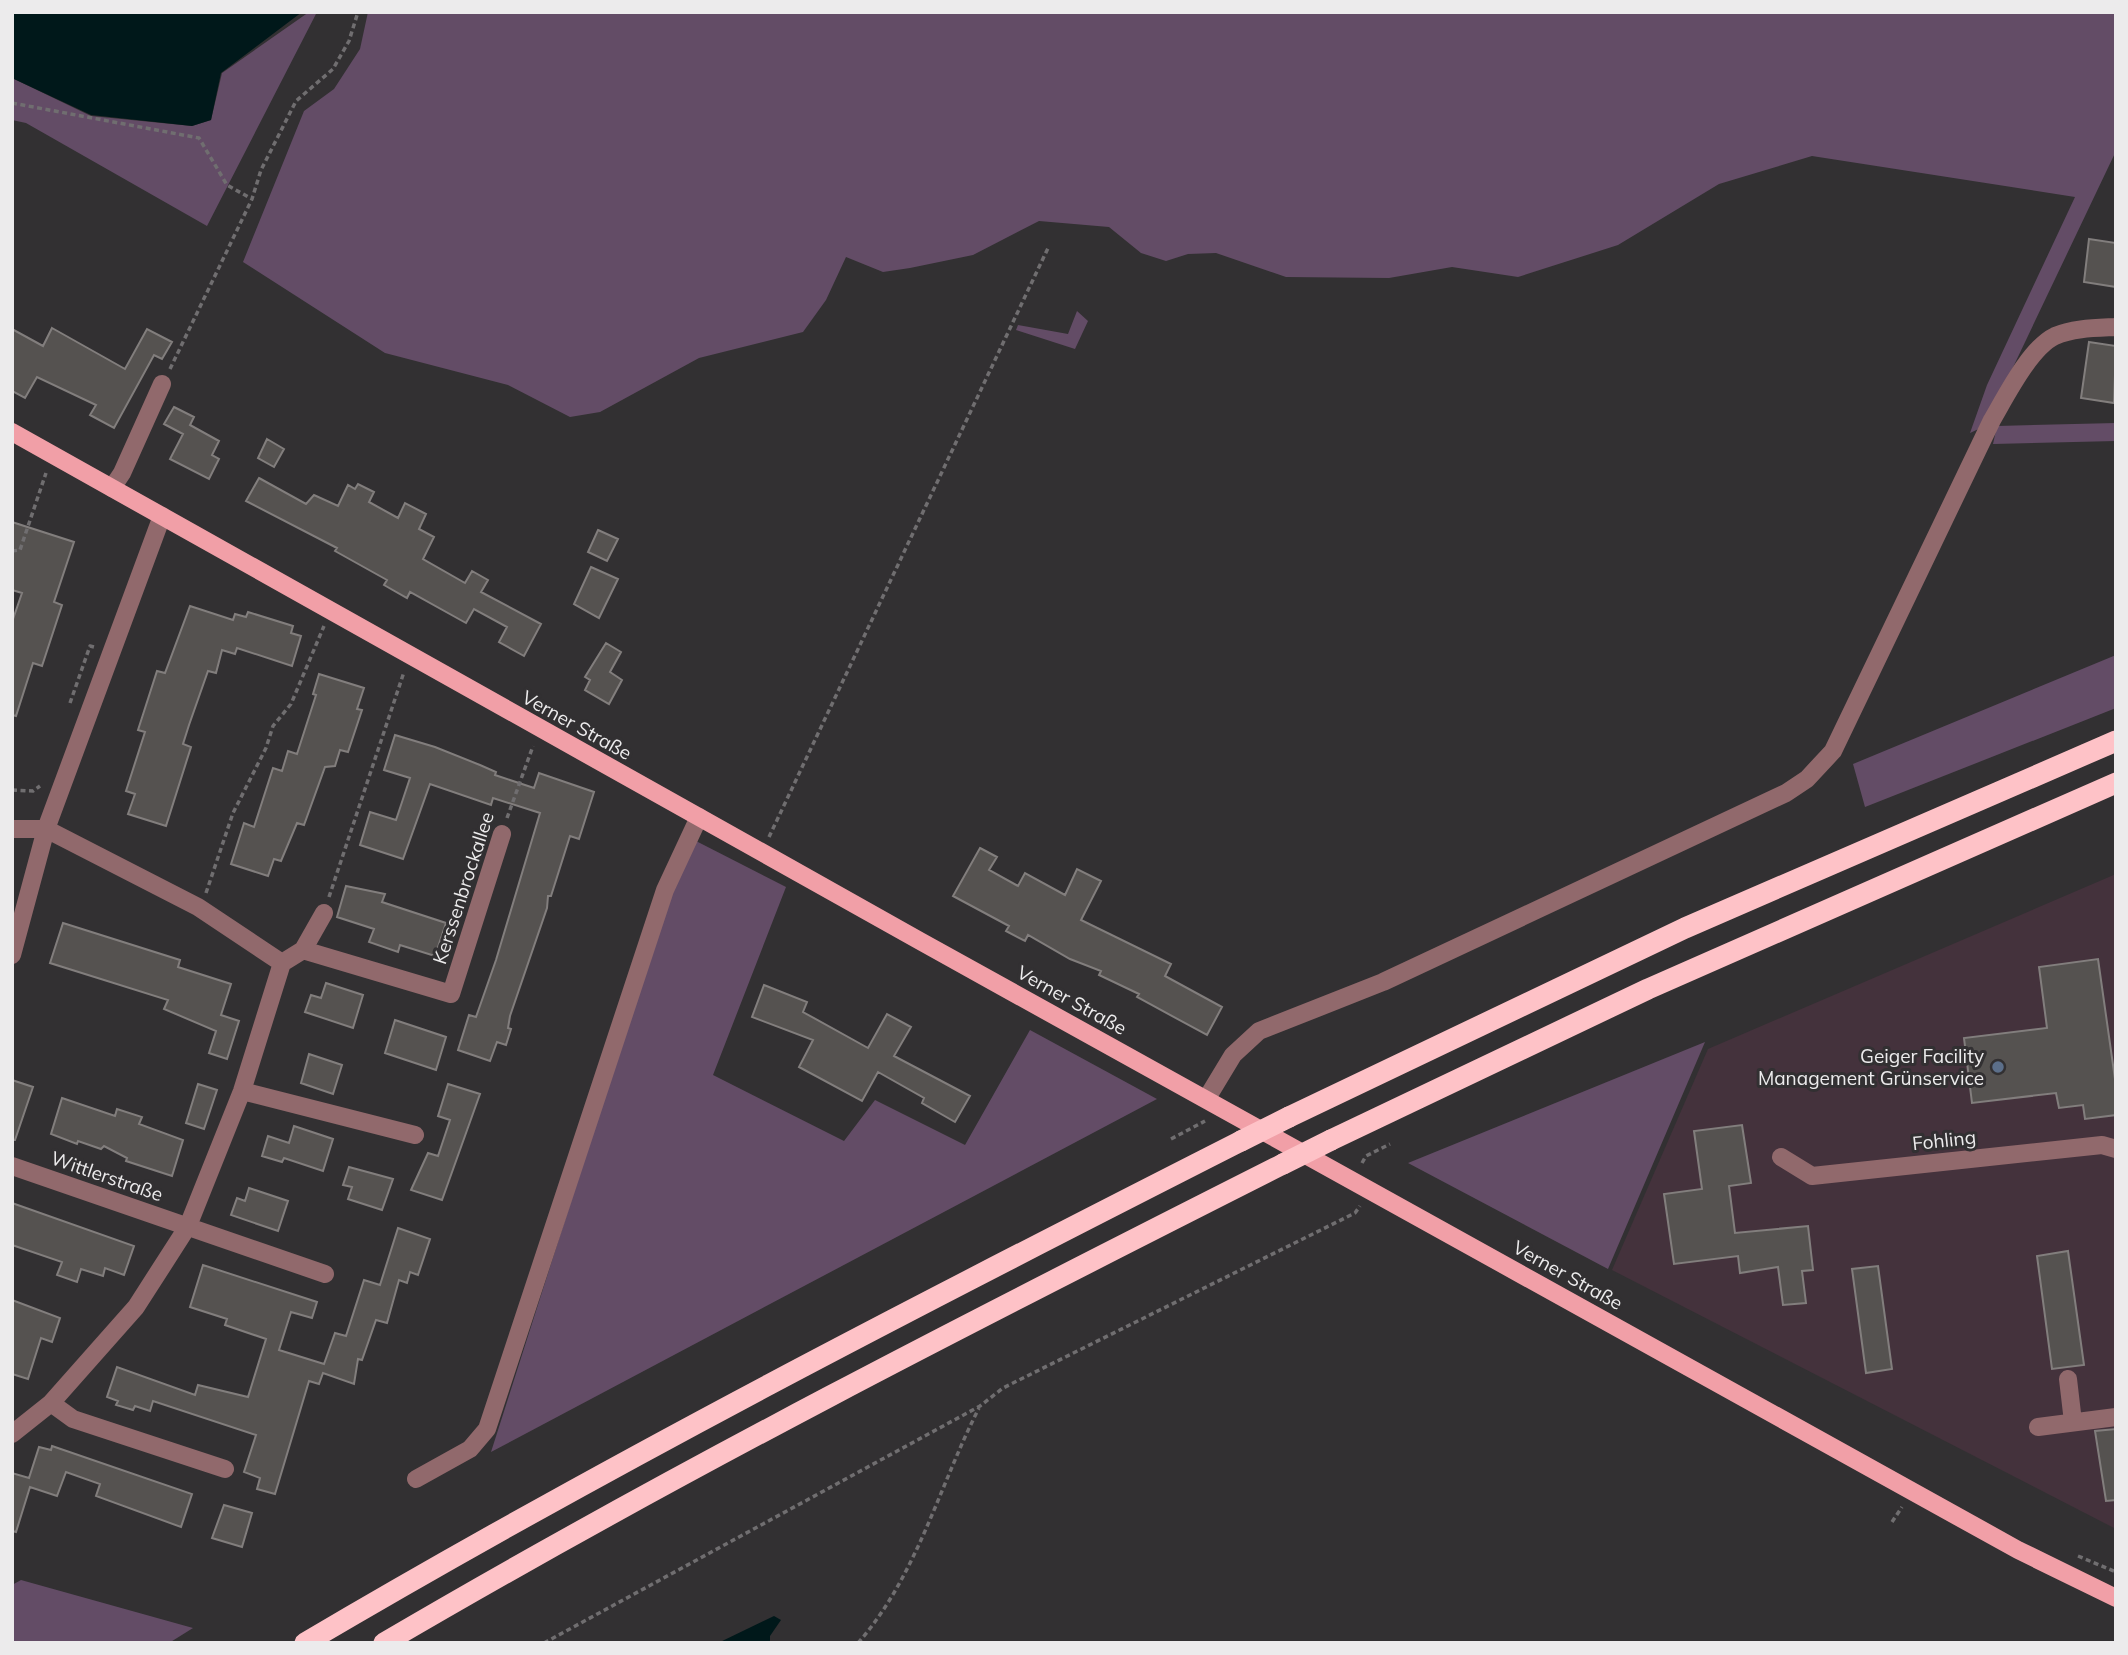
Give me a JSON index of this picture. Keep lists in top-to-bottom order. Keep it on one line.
{"streets":{"main road":["Verner Straße"],"street":["Kerssenbrockallee","Fohling","Wittlerstraße"]},"crossings":[["Verner Straße","Kerssenbrockallee"]],"places":["Geiger Facility Management Grünservice"]}
